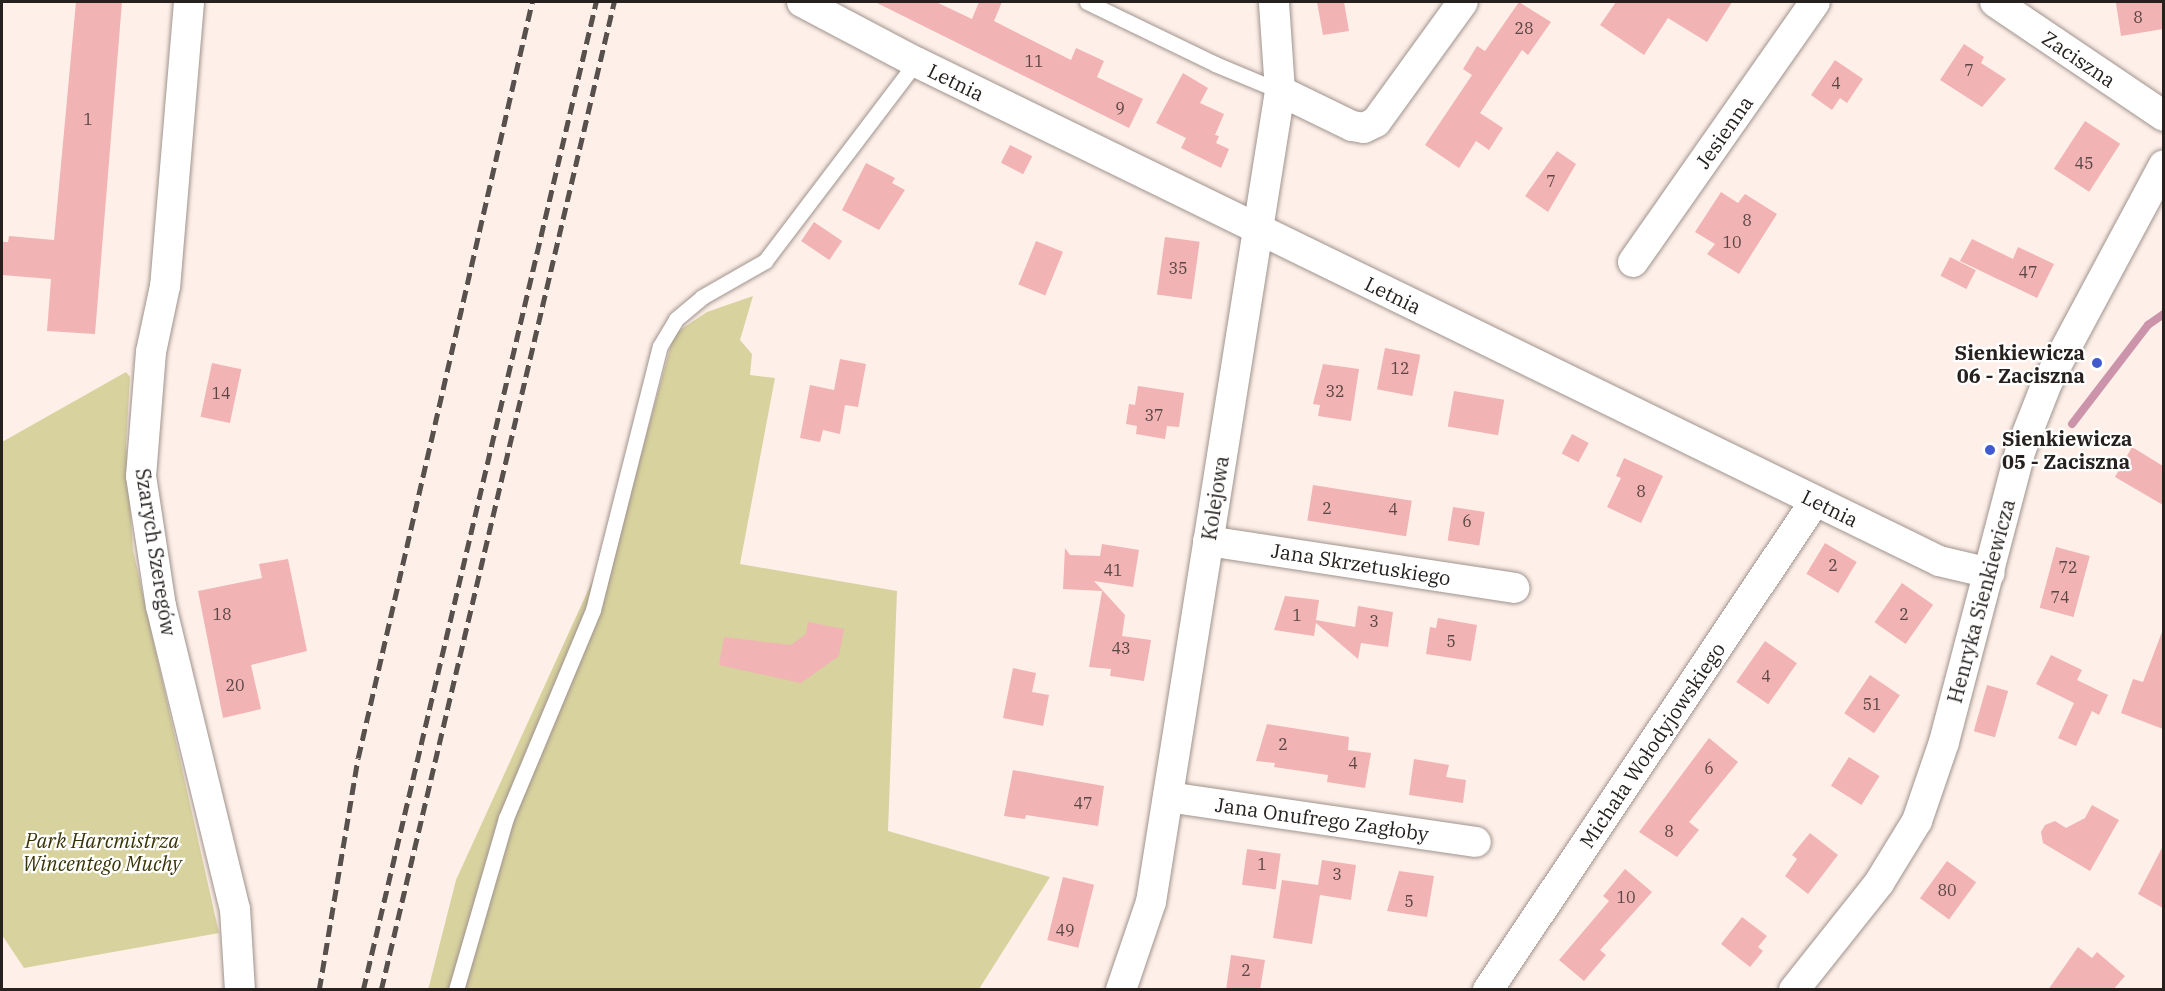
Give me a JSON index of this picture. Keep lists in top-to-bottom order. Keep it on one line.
{"streets":{"street":["Zaciszna","Letnia","Jesienna","Kolejowa","Szarych Szeregów","Jana Skrzetuskiego","Henryka Sienkiewicza","Michała Wołodyjowskiego","Jana Onufrego Zagłoby"]},"crossings":[["Letnia","Kolejowa"],["Letnia","Henryka Sienkiewicza"],["Letnia","Michała Wołodyjowskiego"],["Kolejowa","Jana Skrzetuskiego"],["Kolejowa","Jana Onufrego Zagłoby"]],"parks":["Park Harcmistrza Wincentego Muchy"],"places":["Sienkiewicza 06 - Zaciszna","Sienkiewicza 05 - Zaciszna"],"house_numbers":["8","28","11","7","4","9","1","45","7","8","10","35","47","12","32","14","37","8","2","4","6","2","72","41","74","18","2","1","3","5","43","4","20","51","2","4","6","47","8","1","3","80","10","5","49","2"]}
